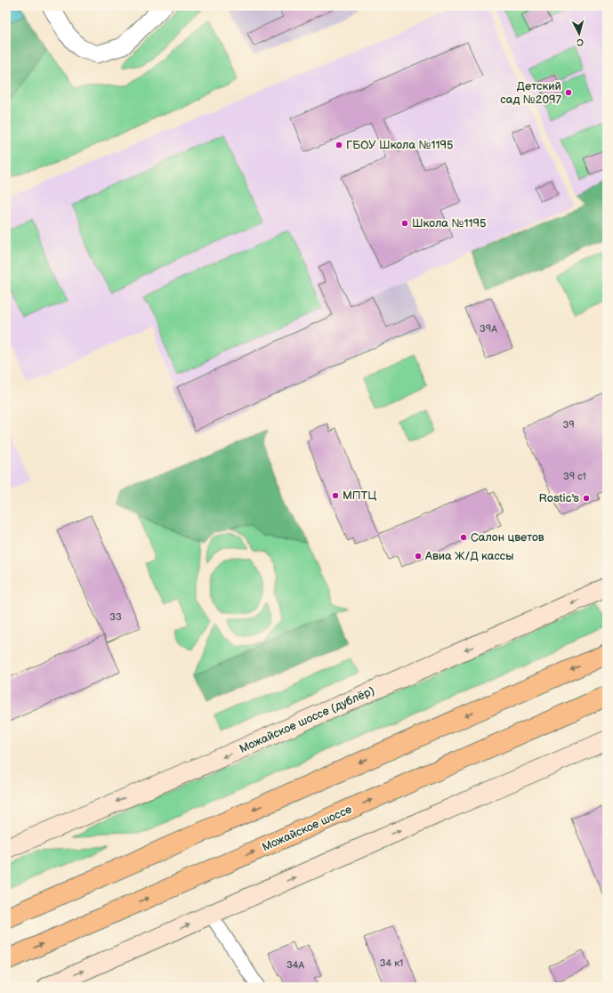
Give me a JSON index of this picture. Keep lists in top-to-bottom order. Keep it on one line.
{"streets":{"main road":["Можайское шоссе (дублёр)","Можайское шоссе"]},"places":["Детский сад №2097","ГБОУ Школа №1195","Школа №1195","МПТЦ","Rostic's","Салон цветов","Авиа Ж/Д кассы"],"house_numbers":["39А","39","39 с1","33","34 к1","34А"],"north":"bottom"}
